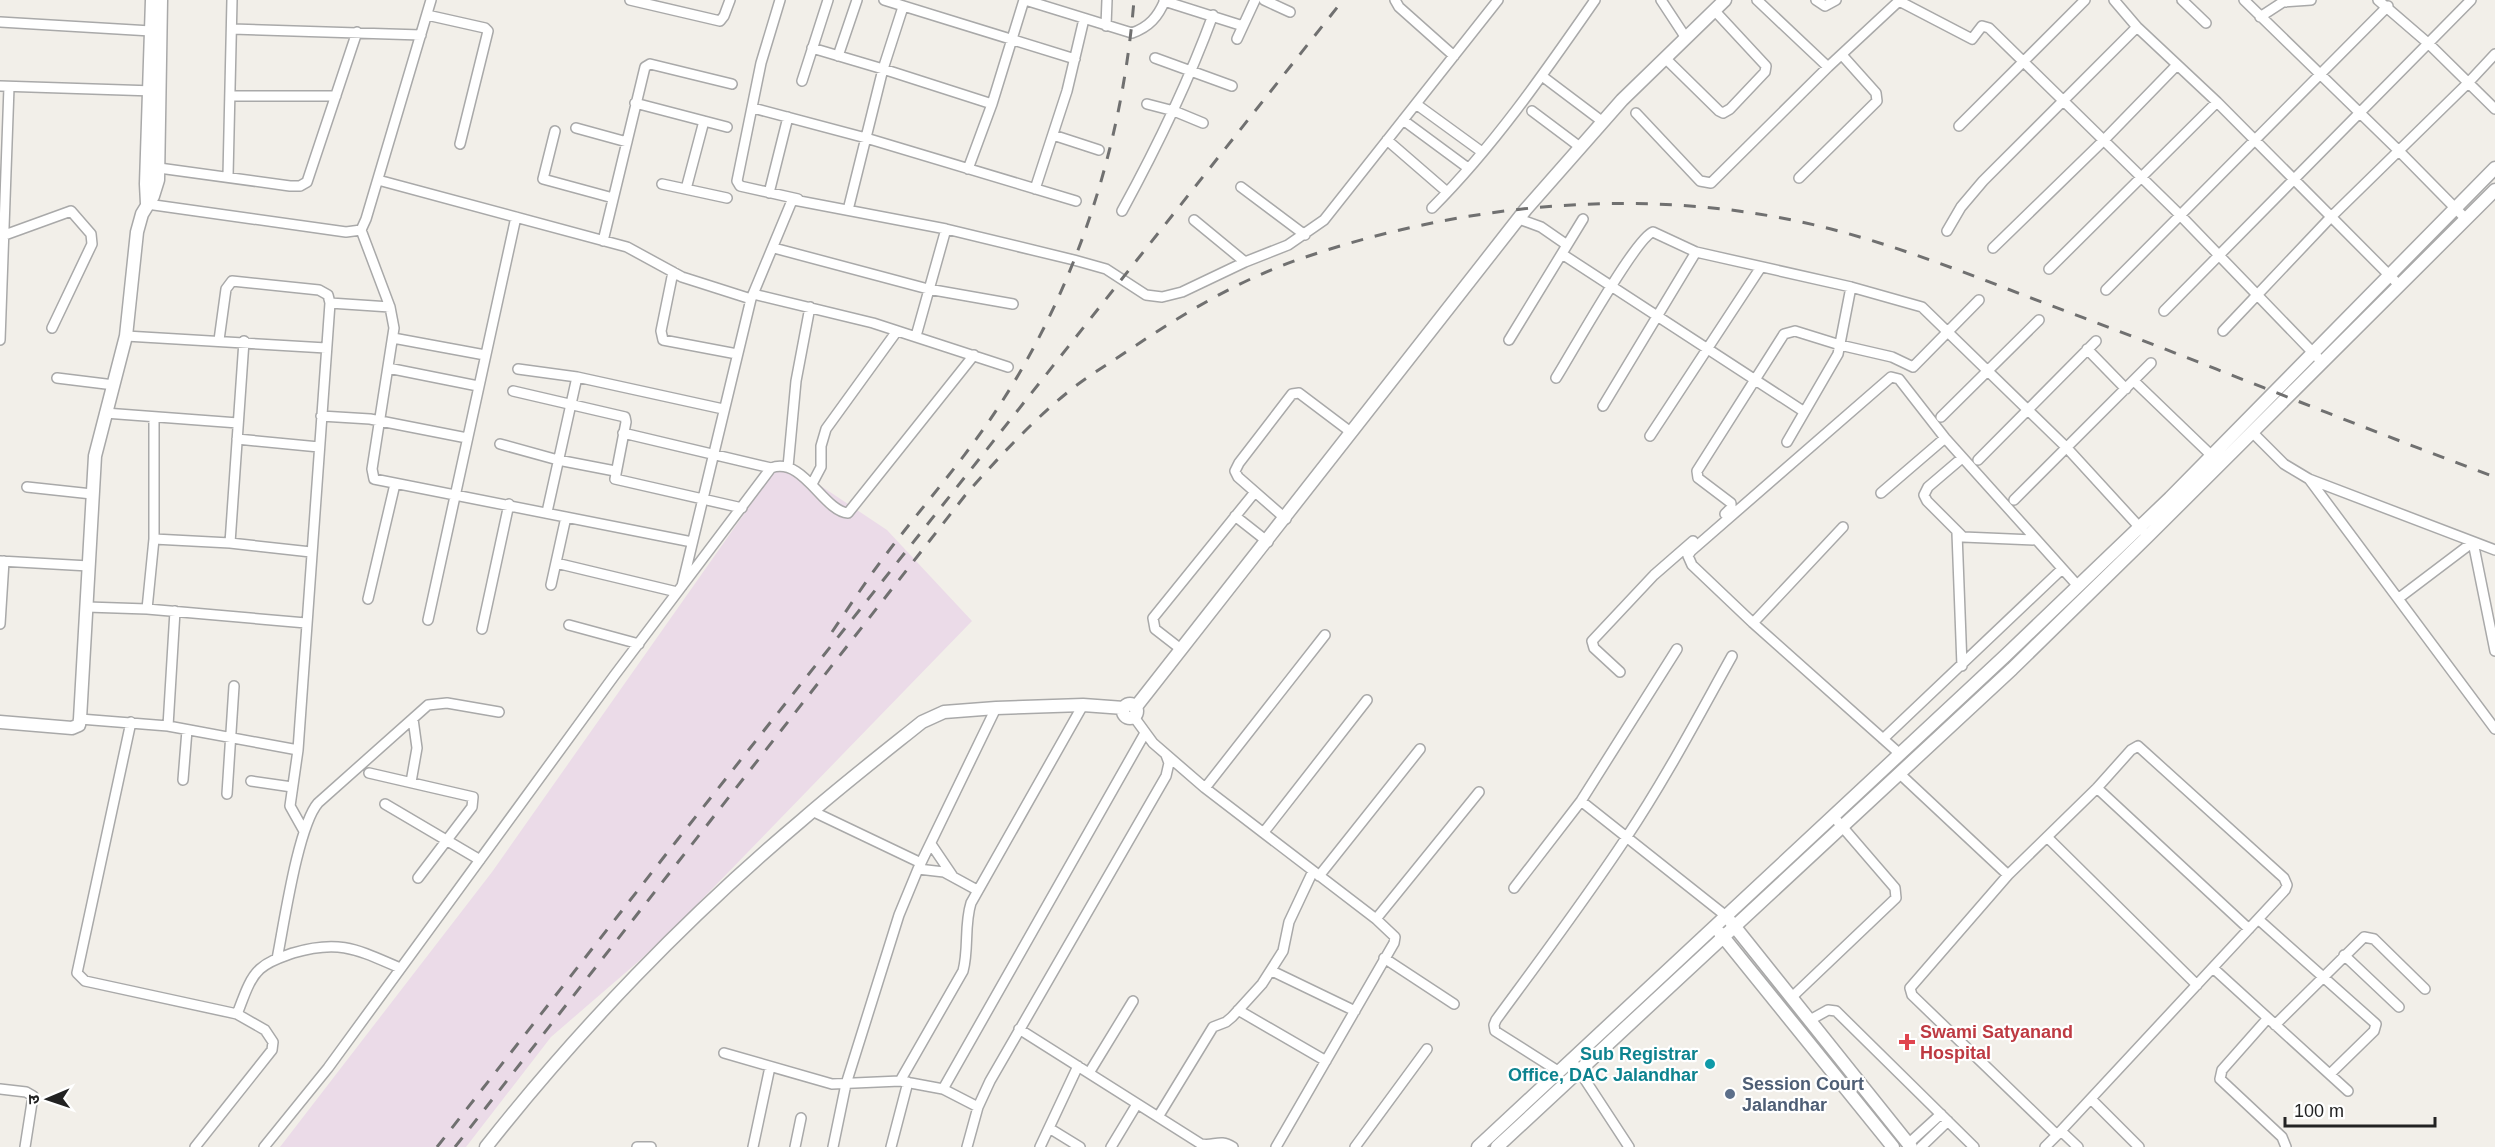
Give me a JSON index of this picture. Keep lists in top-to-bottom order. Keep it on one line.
{"places":{"health":["Swami Satyanand Hospital"],"other":["Sub Registrar Office, DAC Jalandhar","Session Court Jalandhar"]},"scale_bar":"100 m","north":"left"}
